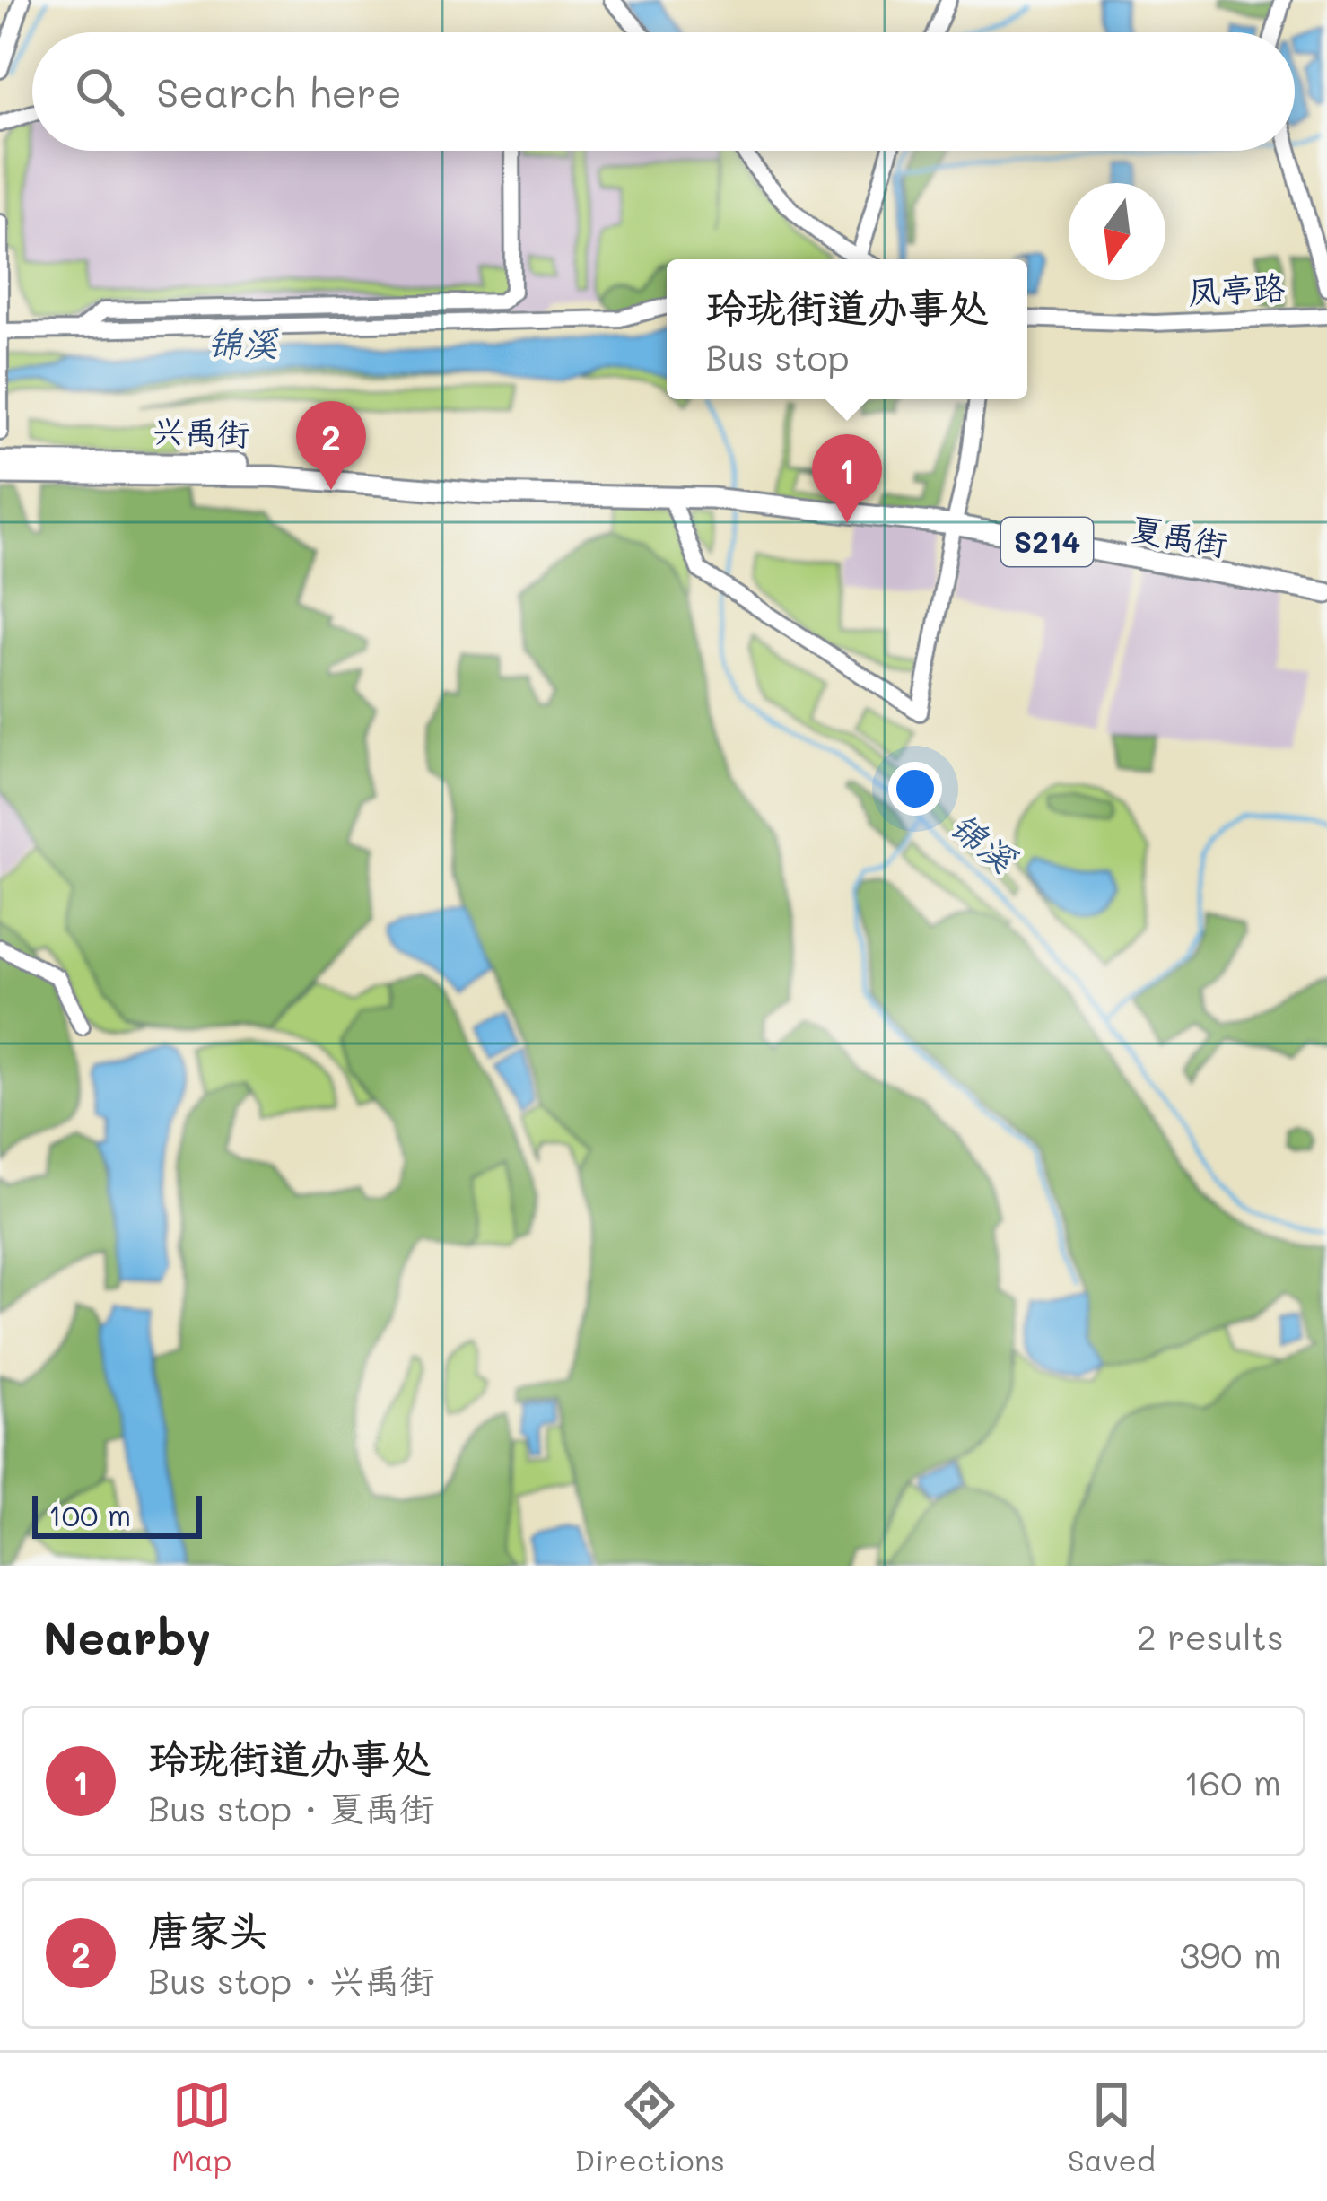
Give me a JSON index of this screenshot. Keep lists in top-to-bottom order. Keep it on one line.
{"streets":{"main road":["兴禹街","夏禹街","S214"],"street":["凤亭路"]},"crossings":[["兴禹街","夏禹街"]],"water":["锦溪"],"scale_bar":"100 m","north":"bottom","page":{"search":"Search here","popup":["玲珑街道办事处","Bus stop"],"pins":["2","1"],"scale":"100 m","heading":["Nearby","2 results"],"list":[{"mark":"1","name":"玲珑街道办事处","note":"Bus stop · 夏禹街","value":"160 m"},{"mark":"2","name":"唐家头","note":"Bus stop · 兴禹街","value":"390 m"}],"nav":["Map","Directions","Saved"]}}
